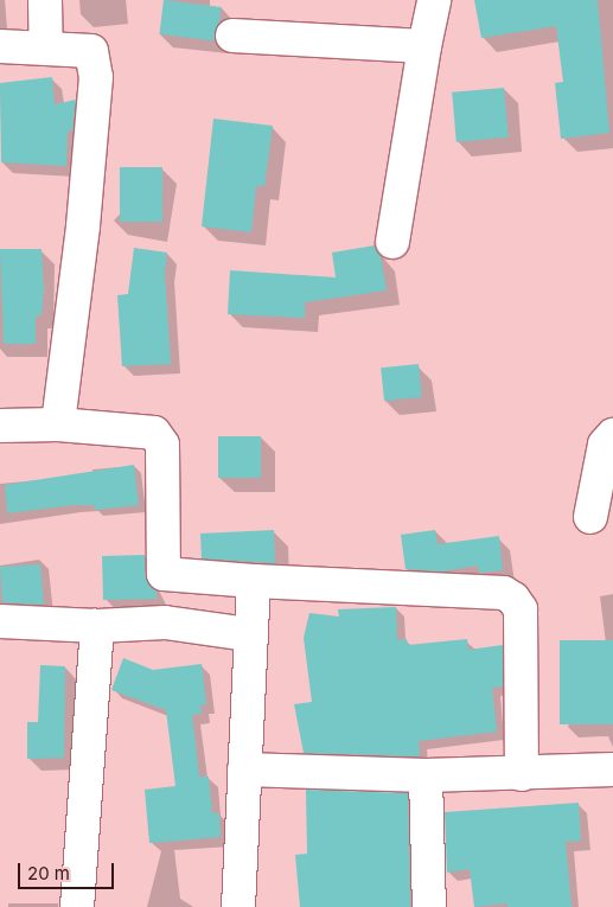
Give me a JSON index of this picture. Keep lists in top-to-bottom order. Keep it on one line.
{"scale_bar":"20 m"}
